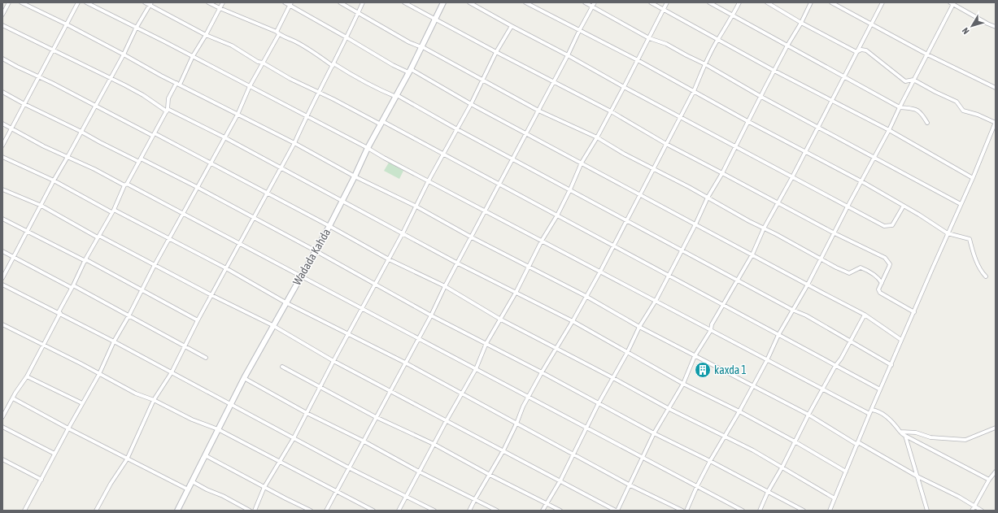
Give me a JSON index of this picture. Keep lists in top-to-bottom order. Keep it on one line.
{"streets":{"main road":["Wadada Kahda"]},"places":{"building":["kaxda 1"]},"north":"bottom left"}
